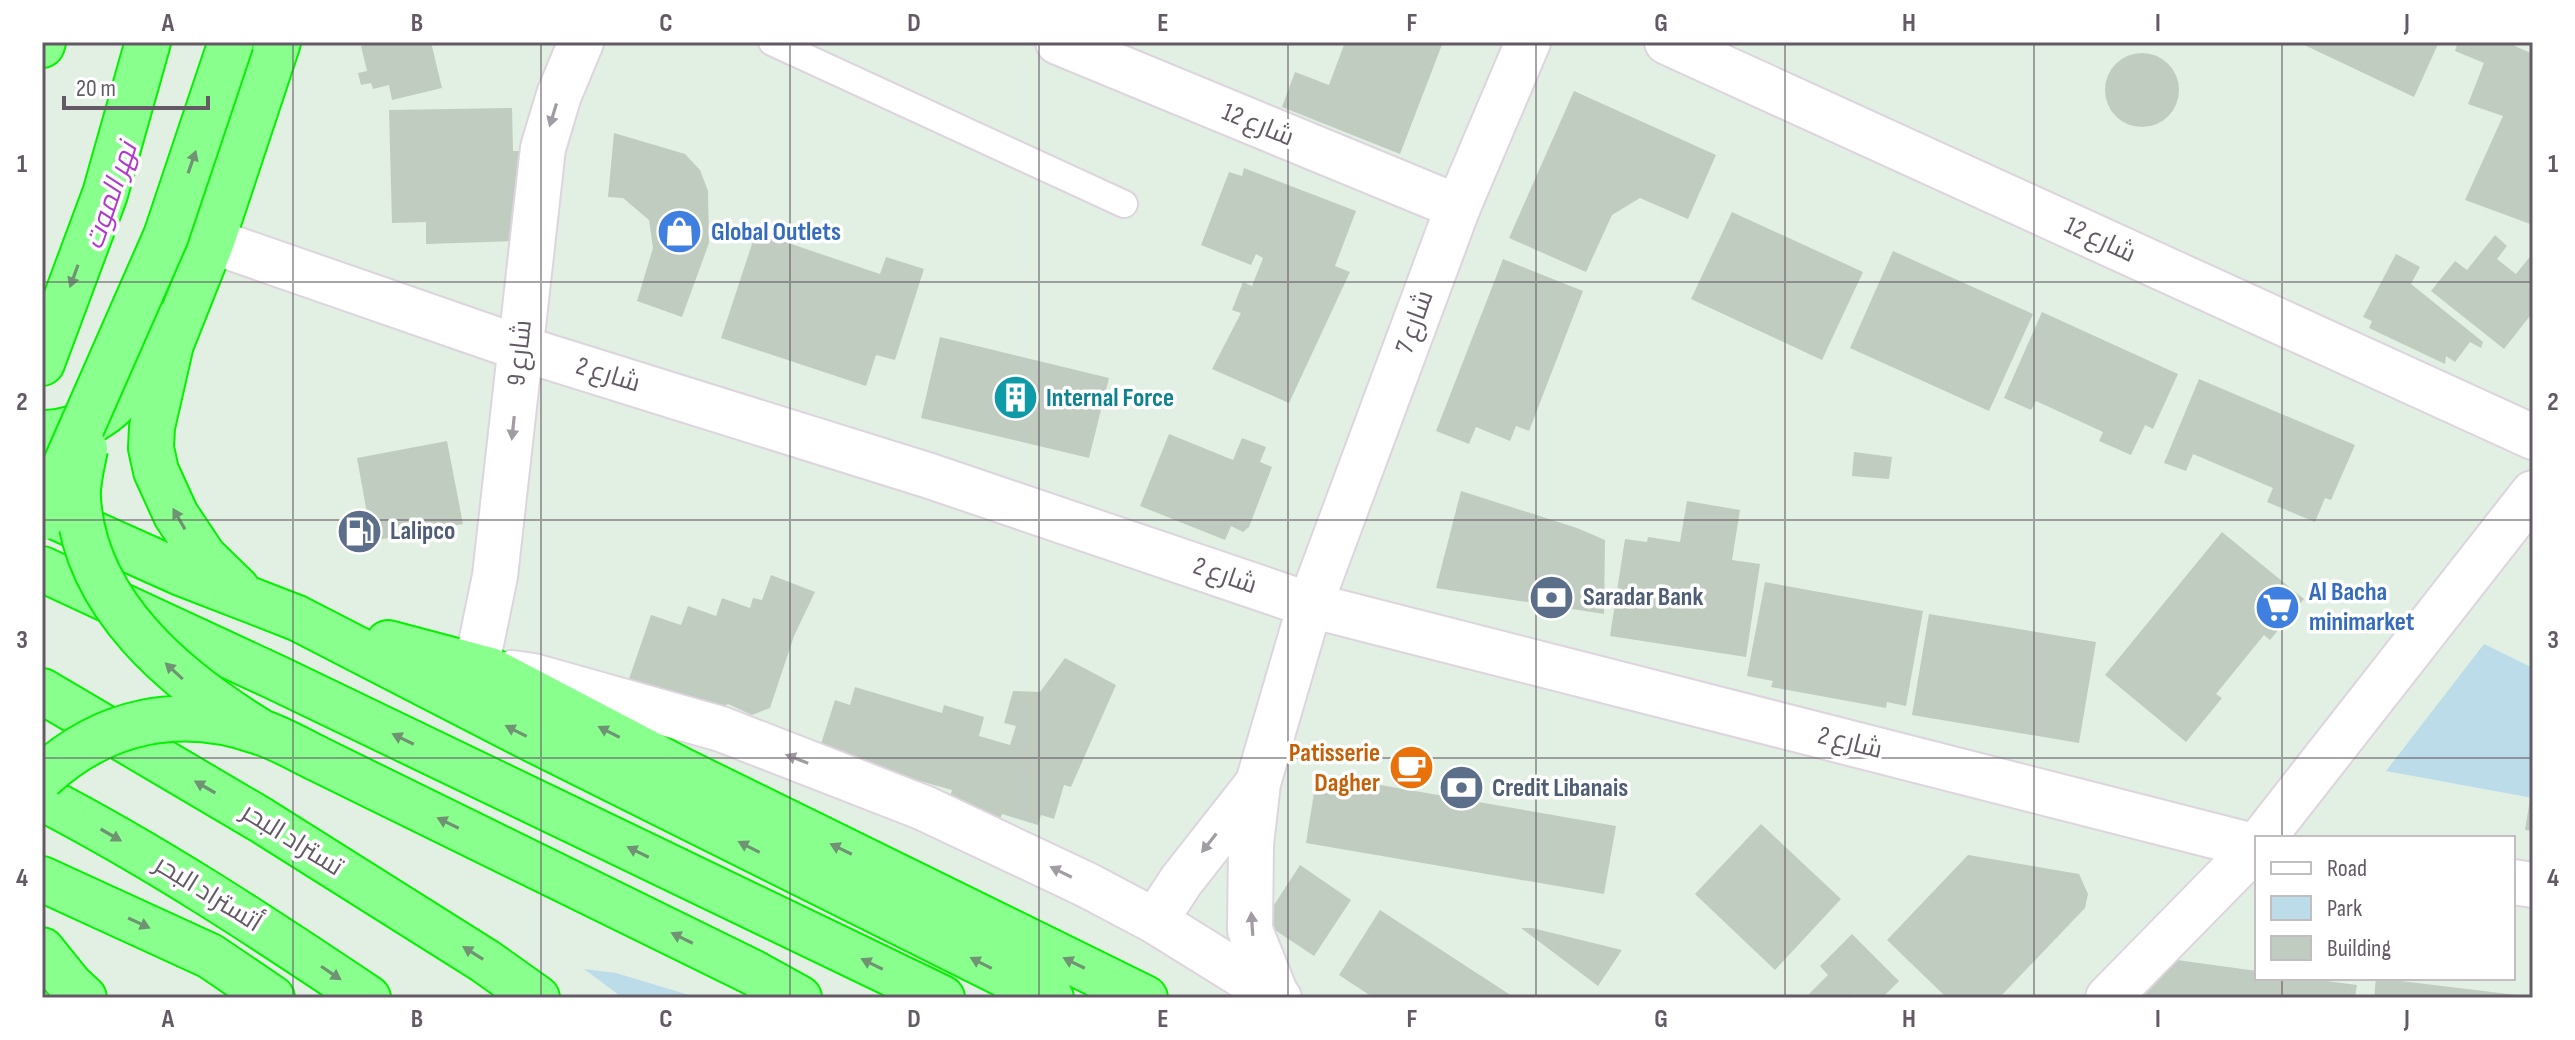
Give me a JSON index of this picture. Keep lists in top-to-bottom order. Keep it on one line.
{"streets":{"highway":["تستراد البحر","أتستراد البحر"],"street":["شارع 12","شارع 7","شارع 9","شارع 2"]},"crossings":[["شارع 12","شارع 7"],["شارع 7","شارع 2"],["شارع 9","شارع 2"]],"one_way":["شارع 9"],"water":["نهر الموت"],"places":{"shop":["Global Outlets"],"building":["Internal Force"],"fuel station":["Lalipco"],"bank":["Saradar Bank","Credit Libanais"],"supermarket":["Al Bacha minimarket"],"cafe":["Patisserie Dagher"]},"legend":["Road","Park","Building"],"scale_bar":"20 m","grid":{"columns":["A","B","C","D","E","F","G","H","I","J"],"rows":["1","2","3","4"]}}
